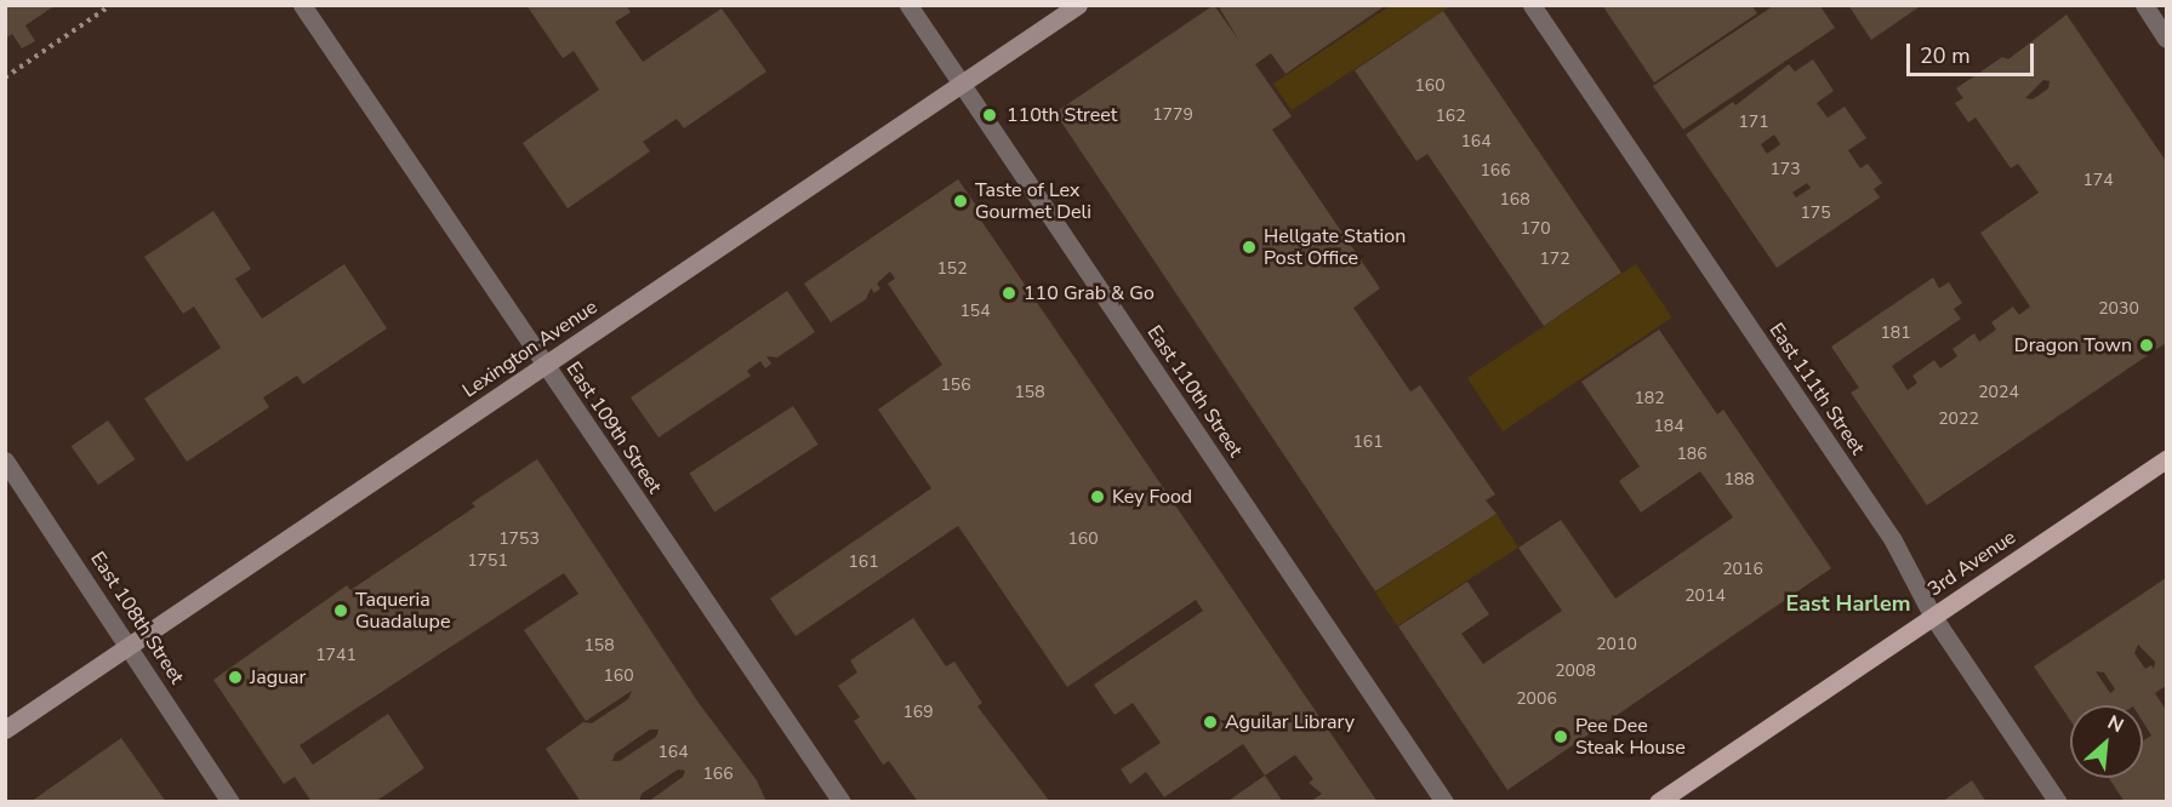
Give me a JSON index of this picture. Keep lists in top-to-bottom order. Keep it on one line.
{"streets":{"main road":["Lexington Avenue","3rd Avenue"],"street":["East 111th Street","East 110th Street","East 109th Street","East 108th Street"]},"crossings":[["Lexington Avenue","East 110th Street"],["Lexington Avenue","East 109th Street"],["Lexington Avenue","East 108th Street"],["East 111th Street","3rd Avenue"]],"districts":["East Harlem"],"places":["110th Street","Taste of Lex Gourmet Deli","Hellgate Station Post Office","110 Grab & Go","Dragon Town","Key Food","Taqueria Guadalupe","Jaguar","Aguilar Library","Pee Dee Steak House"],"house_numbers":["160","1779","162","171","164","173","166","174","168","175","170","172","152","2030","154","181","156","158","2024","182","2022","184","161","186","188","1753","160","1751","161","2016","2014","2010","158","1741","2008","160","2006","169","164","166"],"scale_bar":"20 m","north":"top right"}
